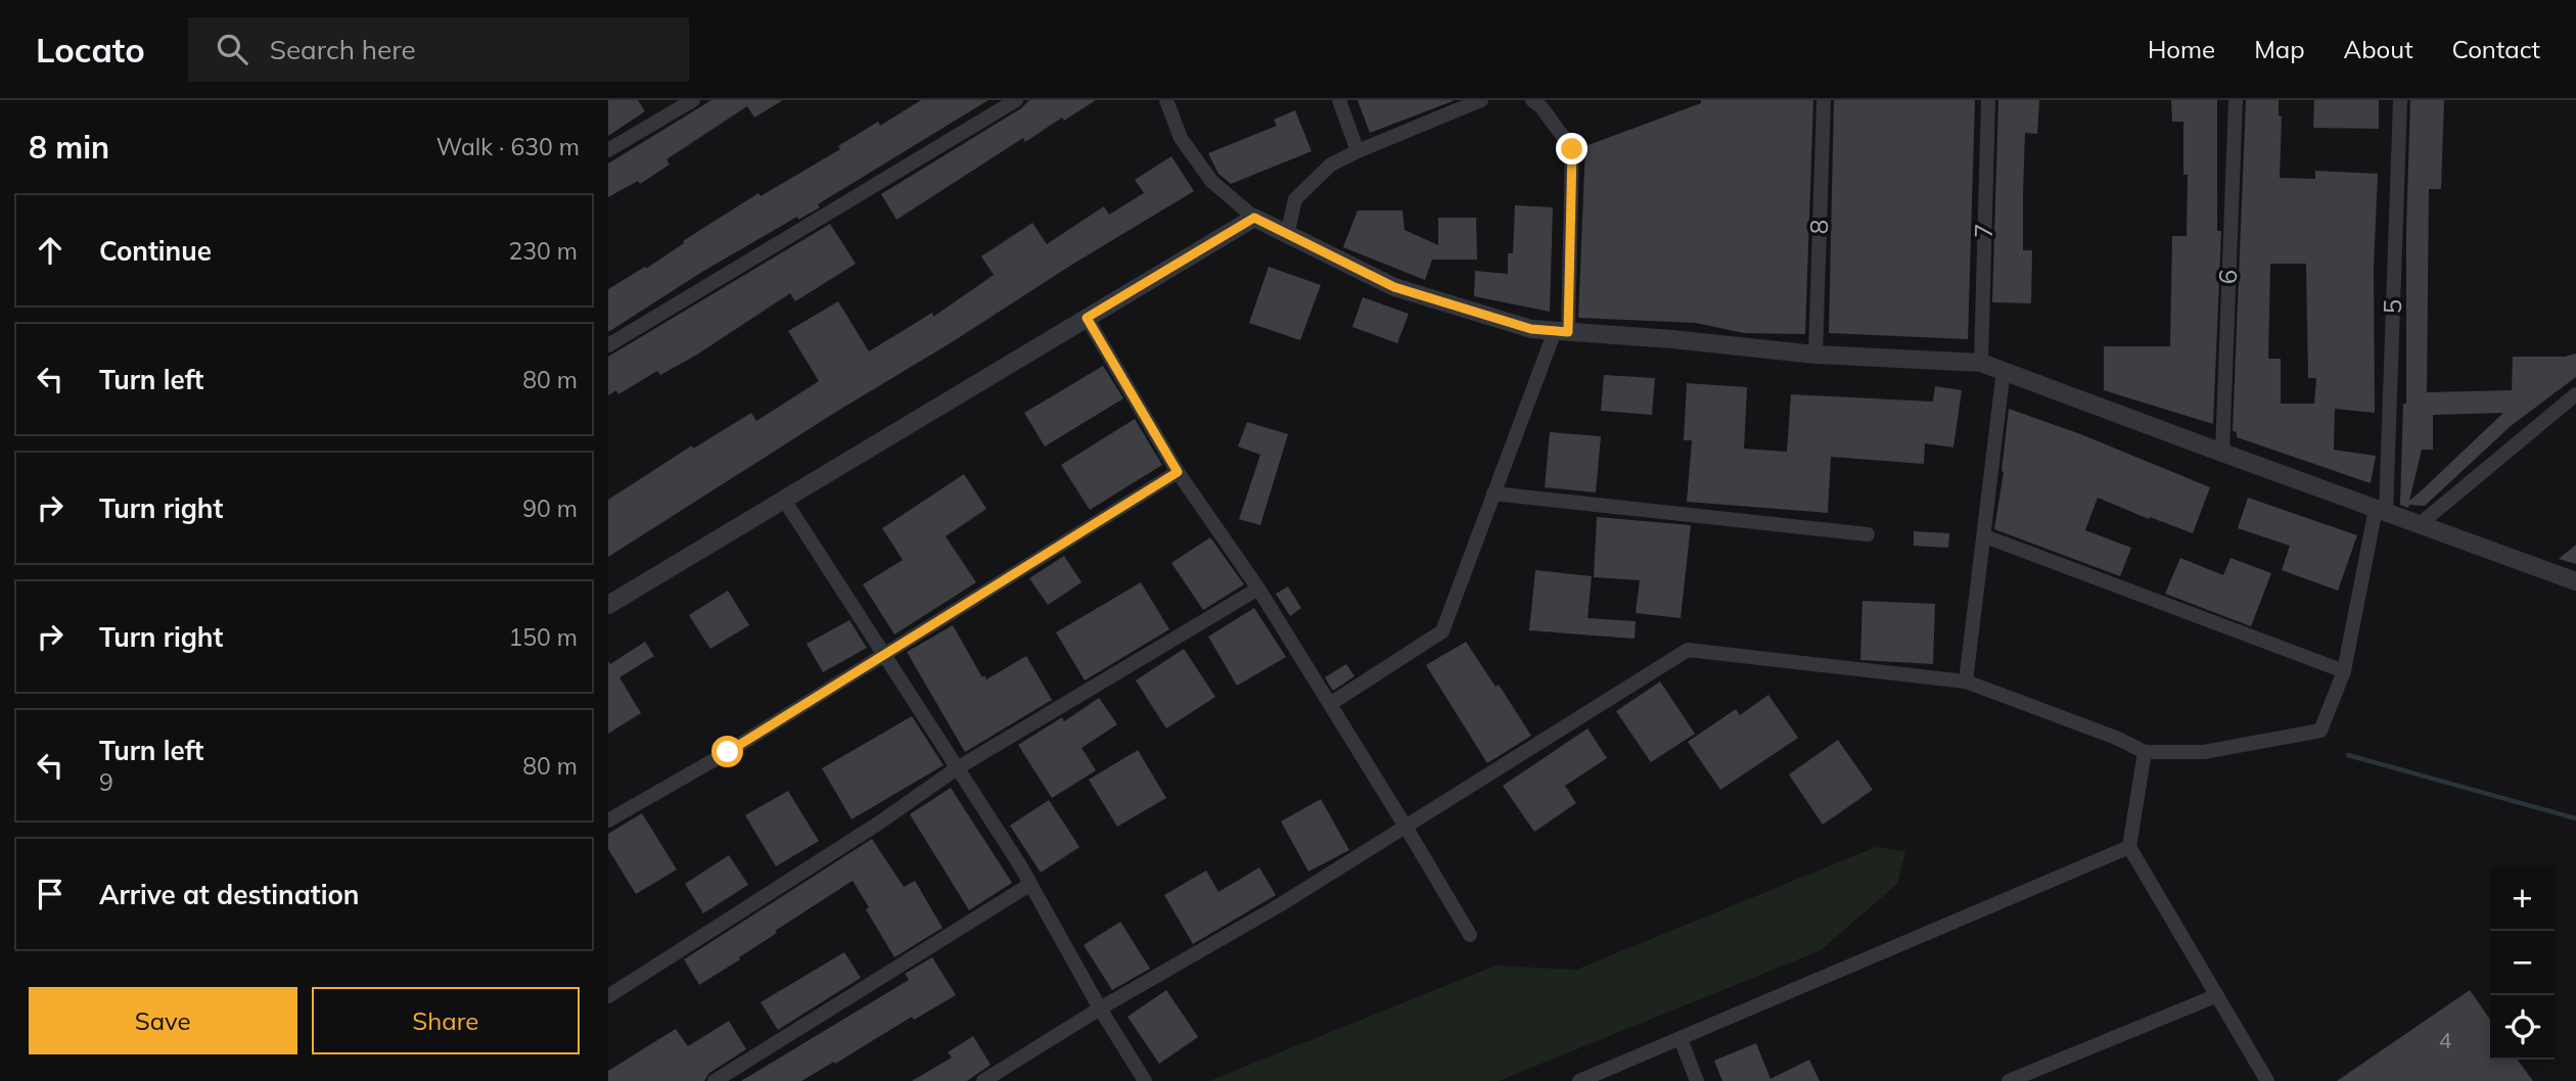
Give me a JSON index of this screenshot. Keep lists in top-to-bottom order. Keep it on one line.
{"streets":{"street":["8","7","6","5"]},"house_numbers":["4"],"page":{"header":"Locato","search":"Search here","nav":["Home","Map","About","Contact"],"heading":["8 min","Walk · 630 m"],"list":[["Continue","230 m"],["Turn left","80 m"],["Turn right","90 m"],["Turn right","150 m"],["Turn left","9","80 m"],"Arrive at destination"],"map_buttons":["+","−"],"buttons":["Save","Share"]}}
